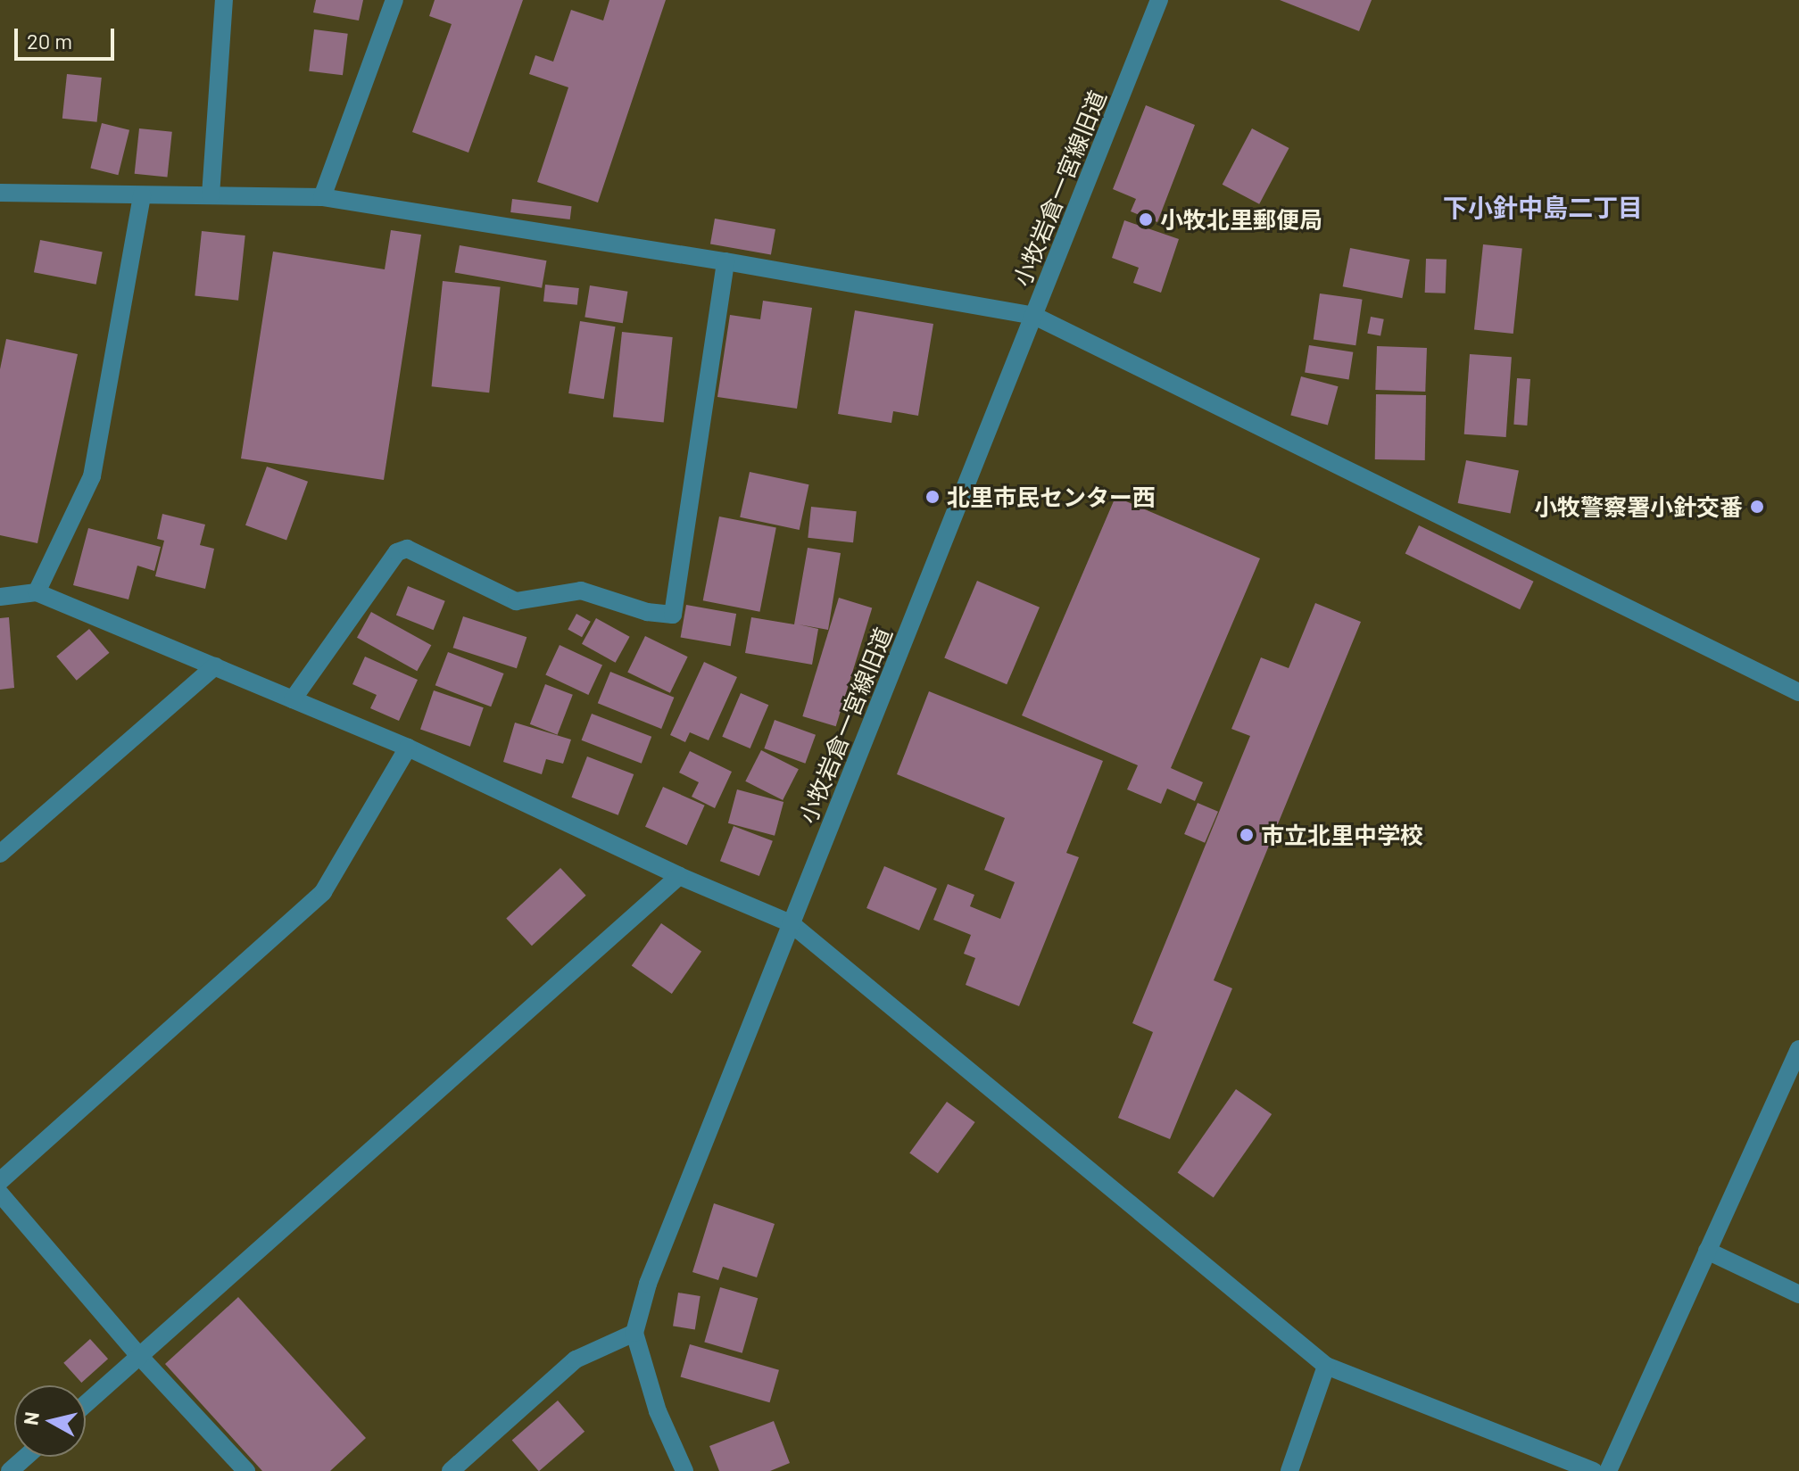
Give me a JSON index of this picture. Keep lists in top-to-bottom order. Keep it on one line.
{"streets":{"street":["小牧岩倉一宮線旧道"]},"districts":["下小針中島二丁目"],"places":["小牧北里郵便局","北里市民センター西","小牧警察署小針交番","市立北里中学校"],"scale_bar":"20 m","north":"left"}
